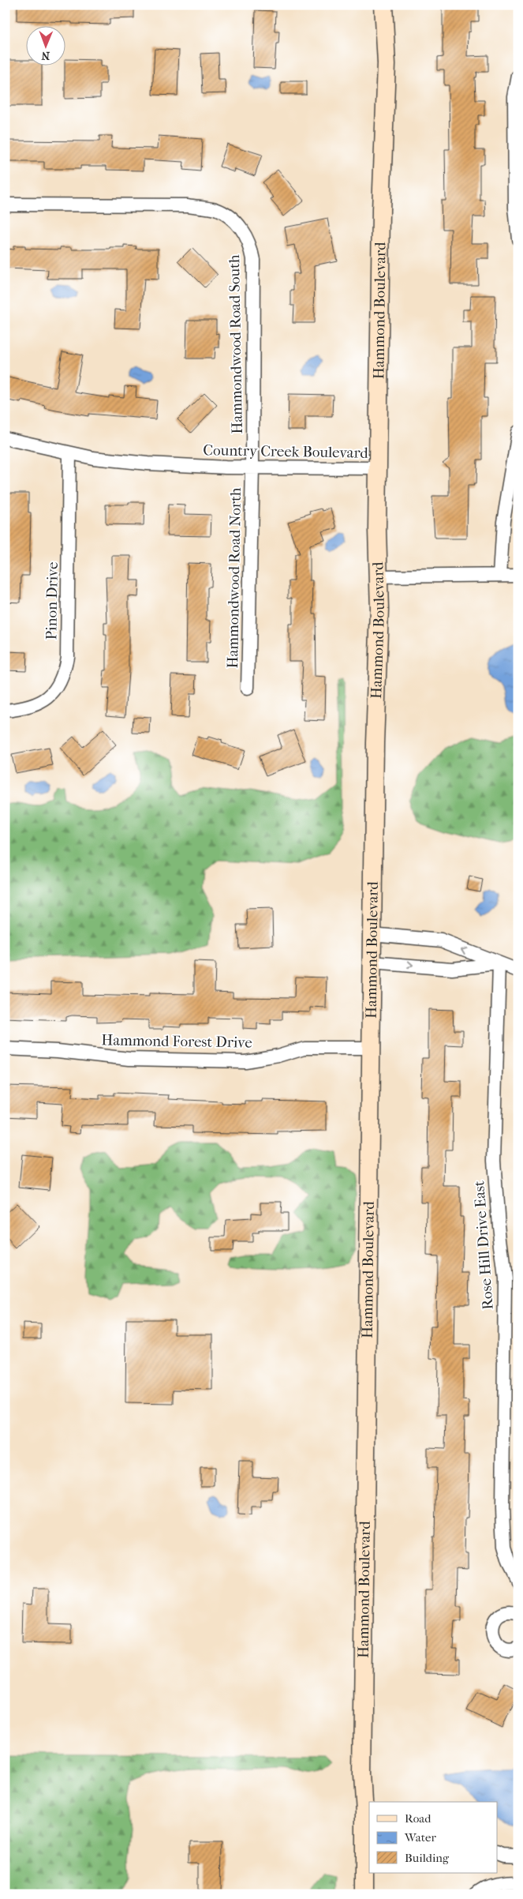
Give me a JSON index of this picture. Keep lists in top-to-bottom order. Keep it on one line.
{"streets":{"street":["Hammond Boulevard","Hammondwood Road South","Country Creek Boulevard","Hammondwood Road North","Pinon Drive","Hammond Forest Drive","Rose Hill Drive East"]},"crossings":[["Hammond Boulevard","Country Creek Boulevard"],["Hammond Boulevard","Hammond Forest Drive"],["Hammondwood Road South","Country Creek Boulevard"],["Hammondwood Road South","Hammondwood Road North"],["Country Creek Boulevard","Hammondwood Road North"],["Country Creek Boulevard","Pinon Drive"]],"legend":["Road","Water","Building"],"north":"bottom"}
